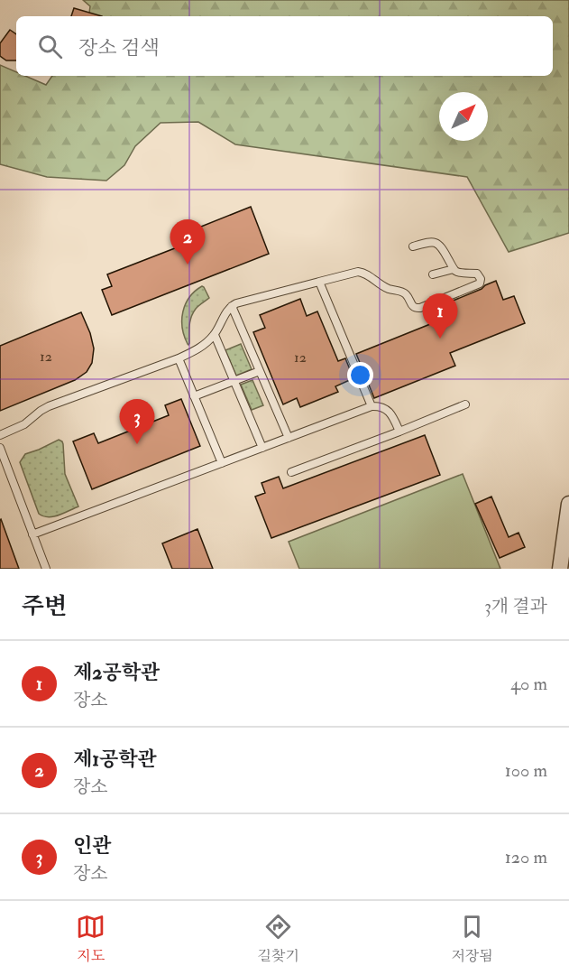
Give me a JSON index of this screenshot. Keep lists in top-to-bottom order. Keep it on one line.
{"house_numbers":["12","12"],"north":"top right","page":{"search":"장소 검색","pins":["2","1","3"],"heading":["주변","3개 결과"],"list":[{"mark":"1","name":"제2공학관","note":"장소","value":"40 m"},{"mark":"2","name":"제1공학관","note":"장소","value":"100 m"},{"mark":"3","name":"인관","note":"장소","value":"120 m"}],"nav":["지도","길찾기","저장됨"]}}
